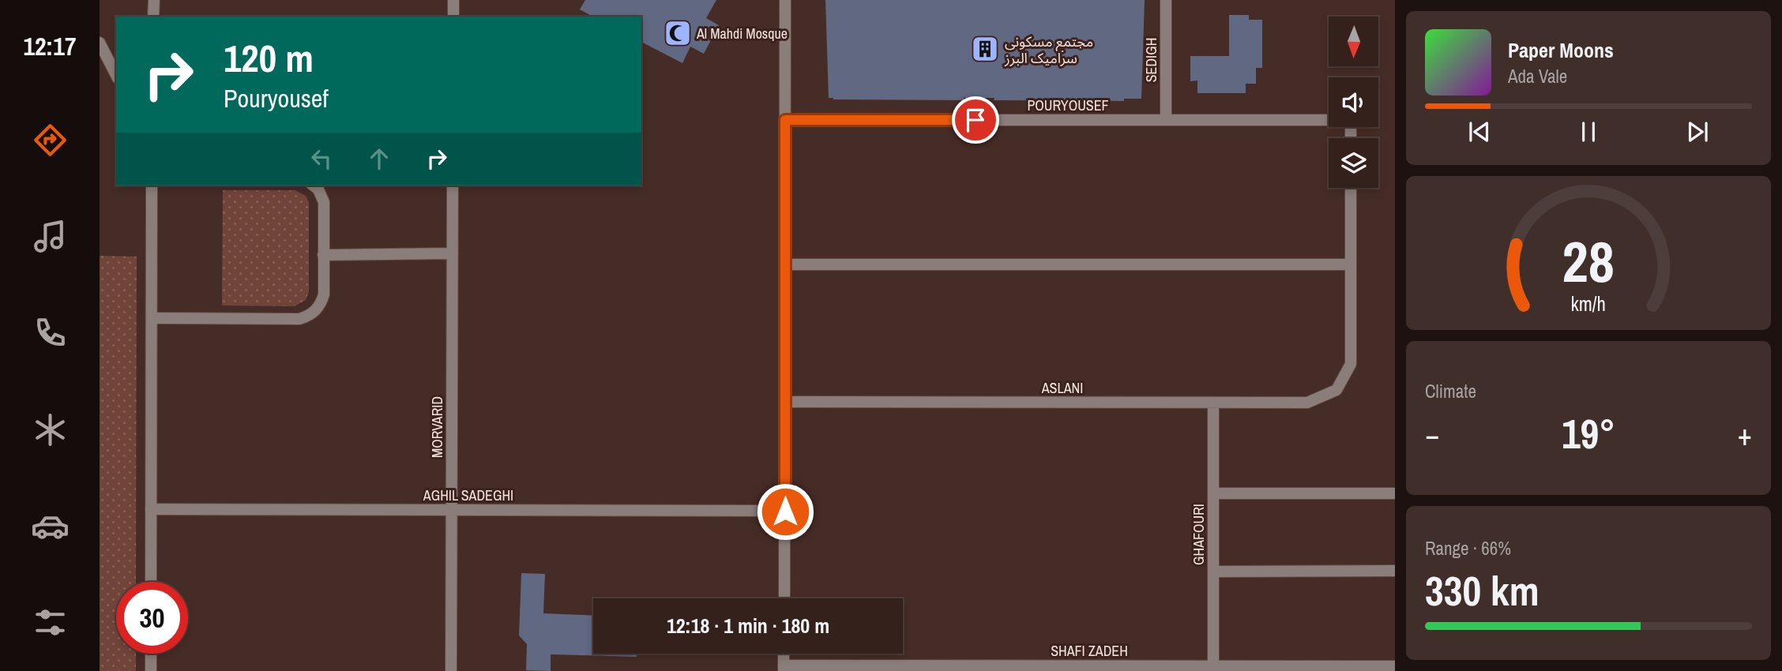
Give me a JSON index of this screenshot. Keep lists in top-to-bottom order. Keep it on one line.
{"streets":{"street":["SEDIGH","POURYOUSEF","ASLANI","MORVARID","AGHIL SADEGHI","GHAFOURI","SHAFI ZADEH"]},"crossings":[["SEDIGH","POURYOUSEF"],["ASLANI","GHAFOURI"],["MORVARID","AGHIL SADEGHI"],["GHAFOURI","SHAFI ZADEH"]],"places":{"mosque":["Al Mahdi Mosque"],"building":["مجتمع مسکونی سرامیک البرز"]},"north":"bottom","page":{"tabs":"12:17","turn":["120 m","Pouryousef"],"song":["Paper Moons","Ada Vale"],"tile":["Climate",["Range · 66%","330 km"]],"heat":["−","19°","+"],"limit":"30","trip":"12:18 · 1 min · 180 m","gauge":["28","km/h"]}}
